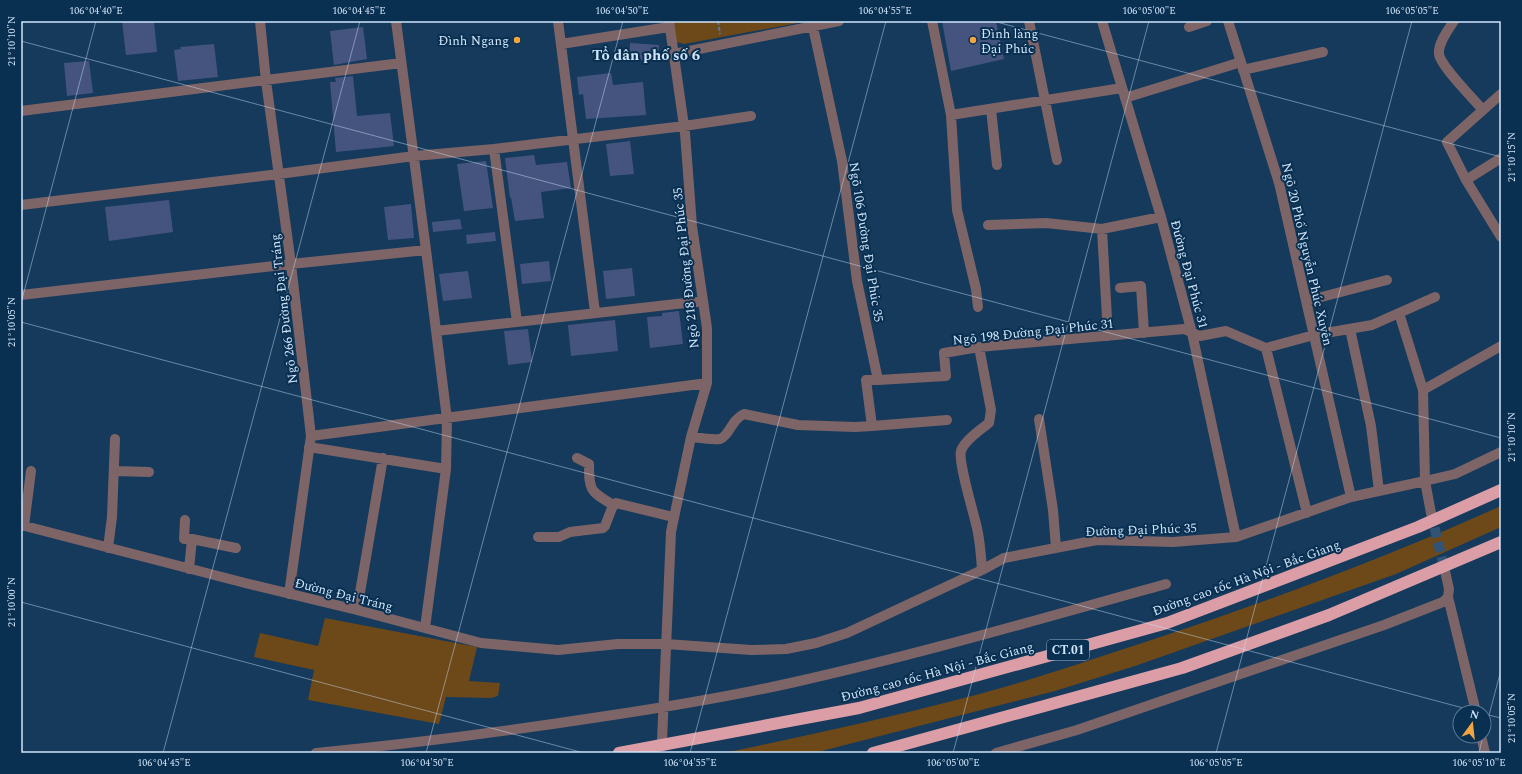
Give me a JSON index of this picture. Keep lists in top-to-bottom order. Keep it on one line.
{"streets":{"highway":["Đường cao tốc Hà Nội - Bắc Giang","CT.01"],"street":["Ngõ 106 Đường Đại Phúc 35","Ngõ 20 Phố Nguyễn Phúc Xuyên","Ngõ 218 Đường Đại Phúc 35","Đường Đại Phúc 31","Ngõ 266 Đường Đại Tráng","Ngõ 198 Đường Đại Phúc 31","Đường Đại Phúc 35","Đường Đại Tráng"]},"crossings":[["Ngõ 106 Đường Đại Phúc 35","Ngõ 198 Đường Đại Phúc 31"],["Ngõ 20 Phố Nguyễn Phúc Xuyên","Đường Đại Phúc 35"],["Ngõ 218 Đường Đại Phúc 35","Đường Đại Phúc 35"],["Ngõ 218 Đường Đại Phúc 35","Đường Đại Tráng"],["Đường Đại Phúc 31","Ngõ 198 Đường Đại Phúc 31"],["Đường Đại Phúc 31","Đường Đại Phúc 35"],["Ngõ 266 Đường Đại Tráng","Đường Đại Tráng"],["Đường Đại Phúc 35","Đường Đại Tráng"]],"districts":["Tổ dân phố số 6"],"places":["Đình Ngang","Đình làng Đại Phúc"],"north":"top","coordinates":["106°04'40\"E","106°04'45\"E","106°04'50\"E","106°04'55\"E","106°05'00\"E","106°05'05\"E","21°10'10\"N","21°10'15\"N","21°10'05\"N","21°10'00\"N","106°05'10\"E"]}
